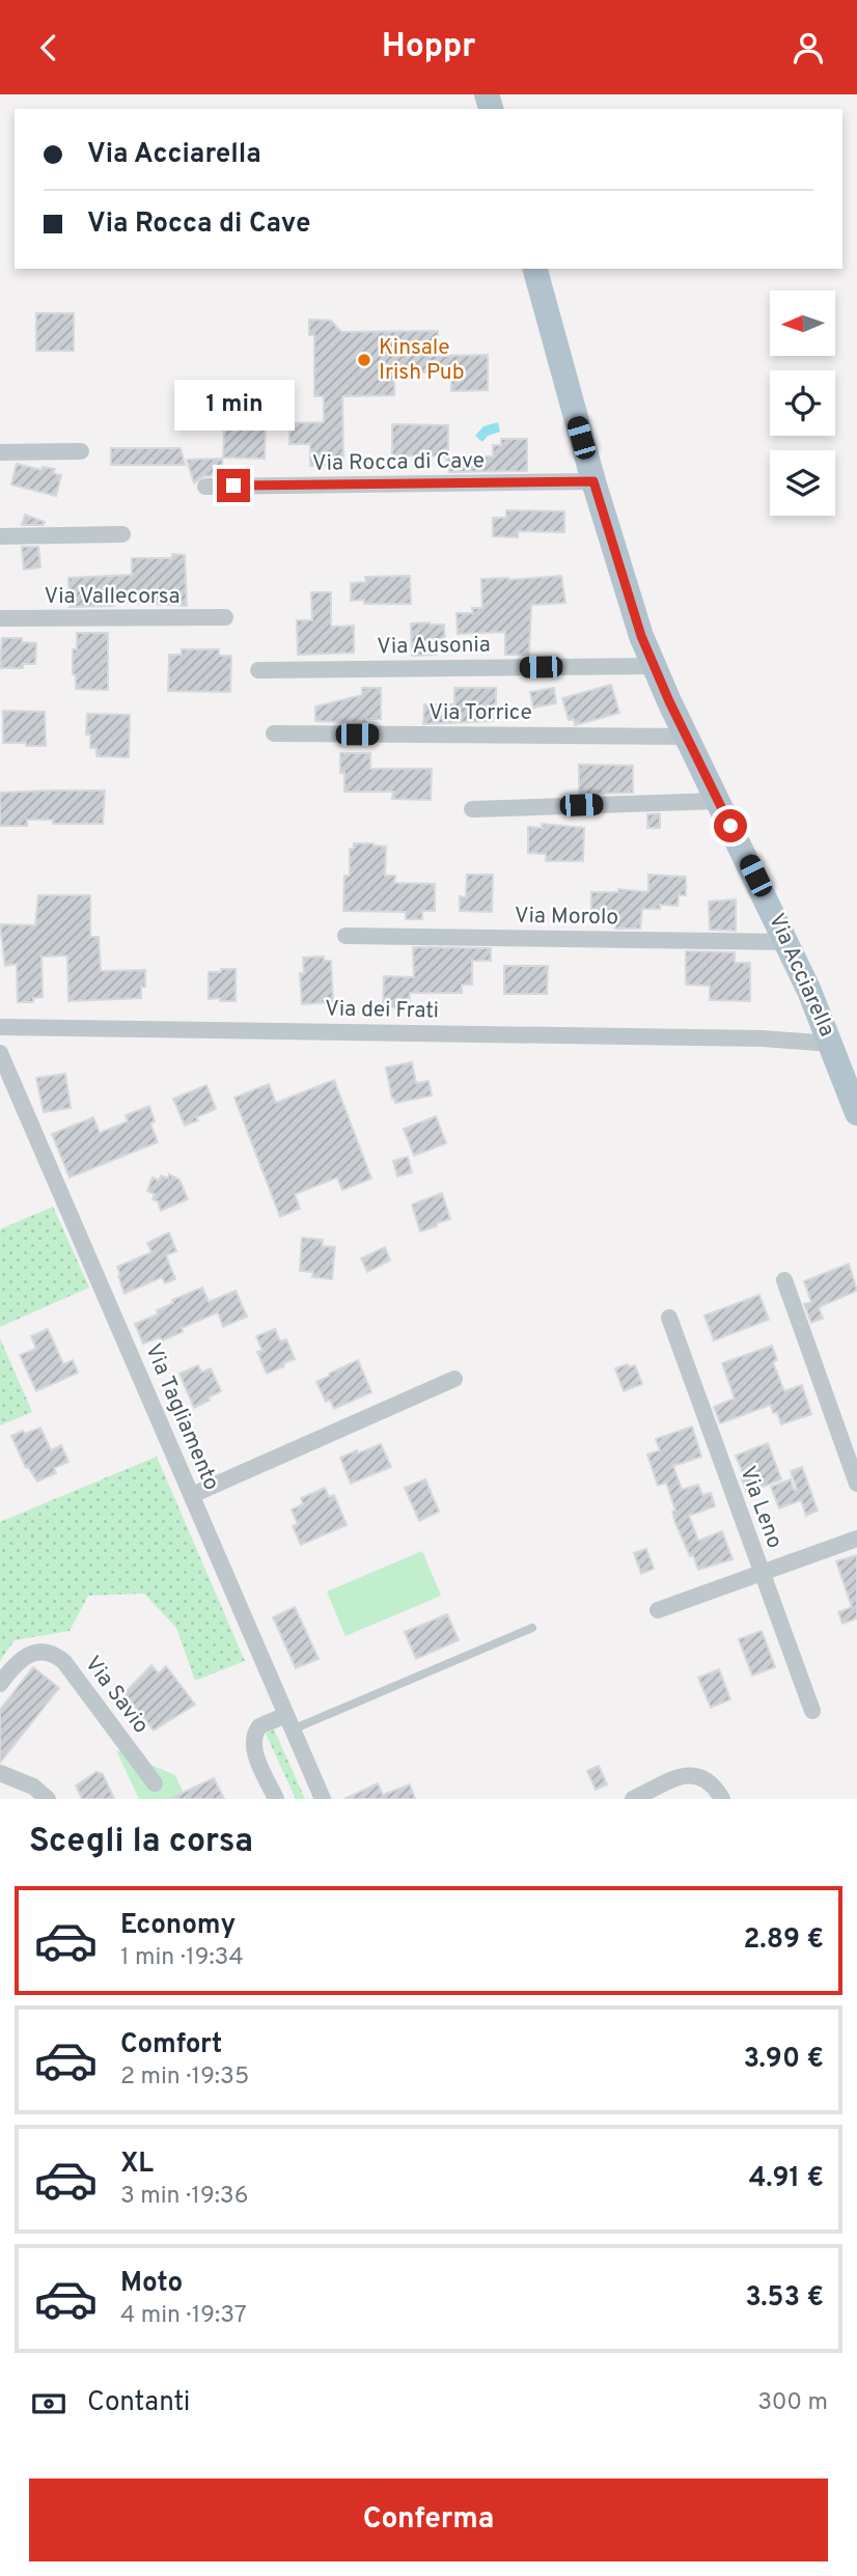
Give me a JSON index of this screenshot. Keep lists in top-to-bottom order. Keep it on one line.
{"streets":{"main road":["Via Acciarella"],"street":["Via Rocca di Cave","Via Vallecorsa","Via Ausonia","Via Torrice","Via Morolo","Via dei Frati","Via Tagliamento","Via Leno","Via Savio"]},"crossings":[["Via Rocca di Cave","Via Acciarella"],["Via Ausonia","Via Acciarella"],["Via Torrice","Via Acciarella"],["Via Morolo","Via Acciarella"],["Via Acciarella","Via dei Frati"]],"places":["Kinsale Irish Pub"],"north":"left","page":{"header":"Hoppr","banner":["Via Acciarella","Via Rocca di Cave"],"bubble":"1 min","heading":"Scegli la corsa","list":[{"name":"Economy","note":"1 min · 19:34","value":"2.89 €"},{"name":"Comfort","note":"2 min · 19:35","value":"3.90 €"},{"name":"XL","note":"3 min · 19:36","value":"4.91 €"},{"name":"Moto","note":"4 min · 19:37","value":"3.53 €"}],"pay":["Contanti","300 m"],"buttons":"Conferma"}}
